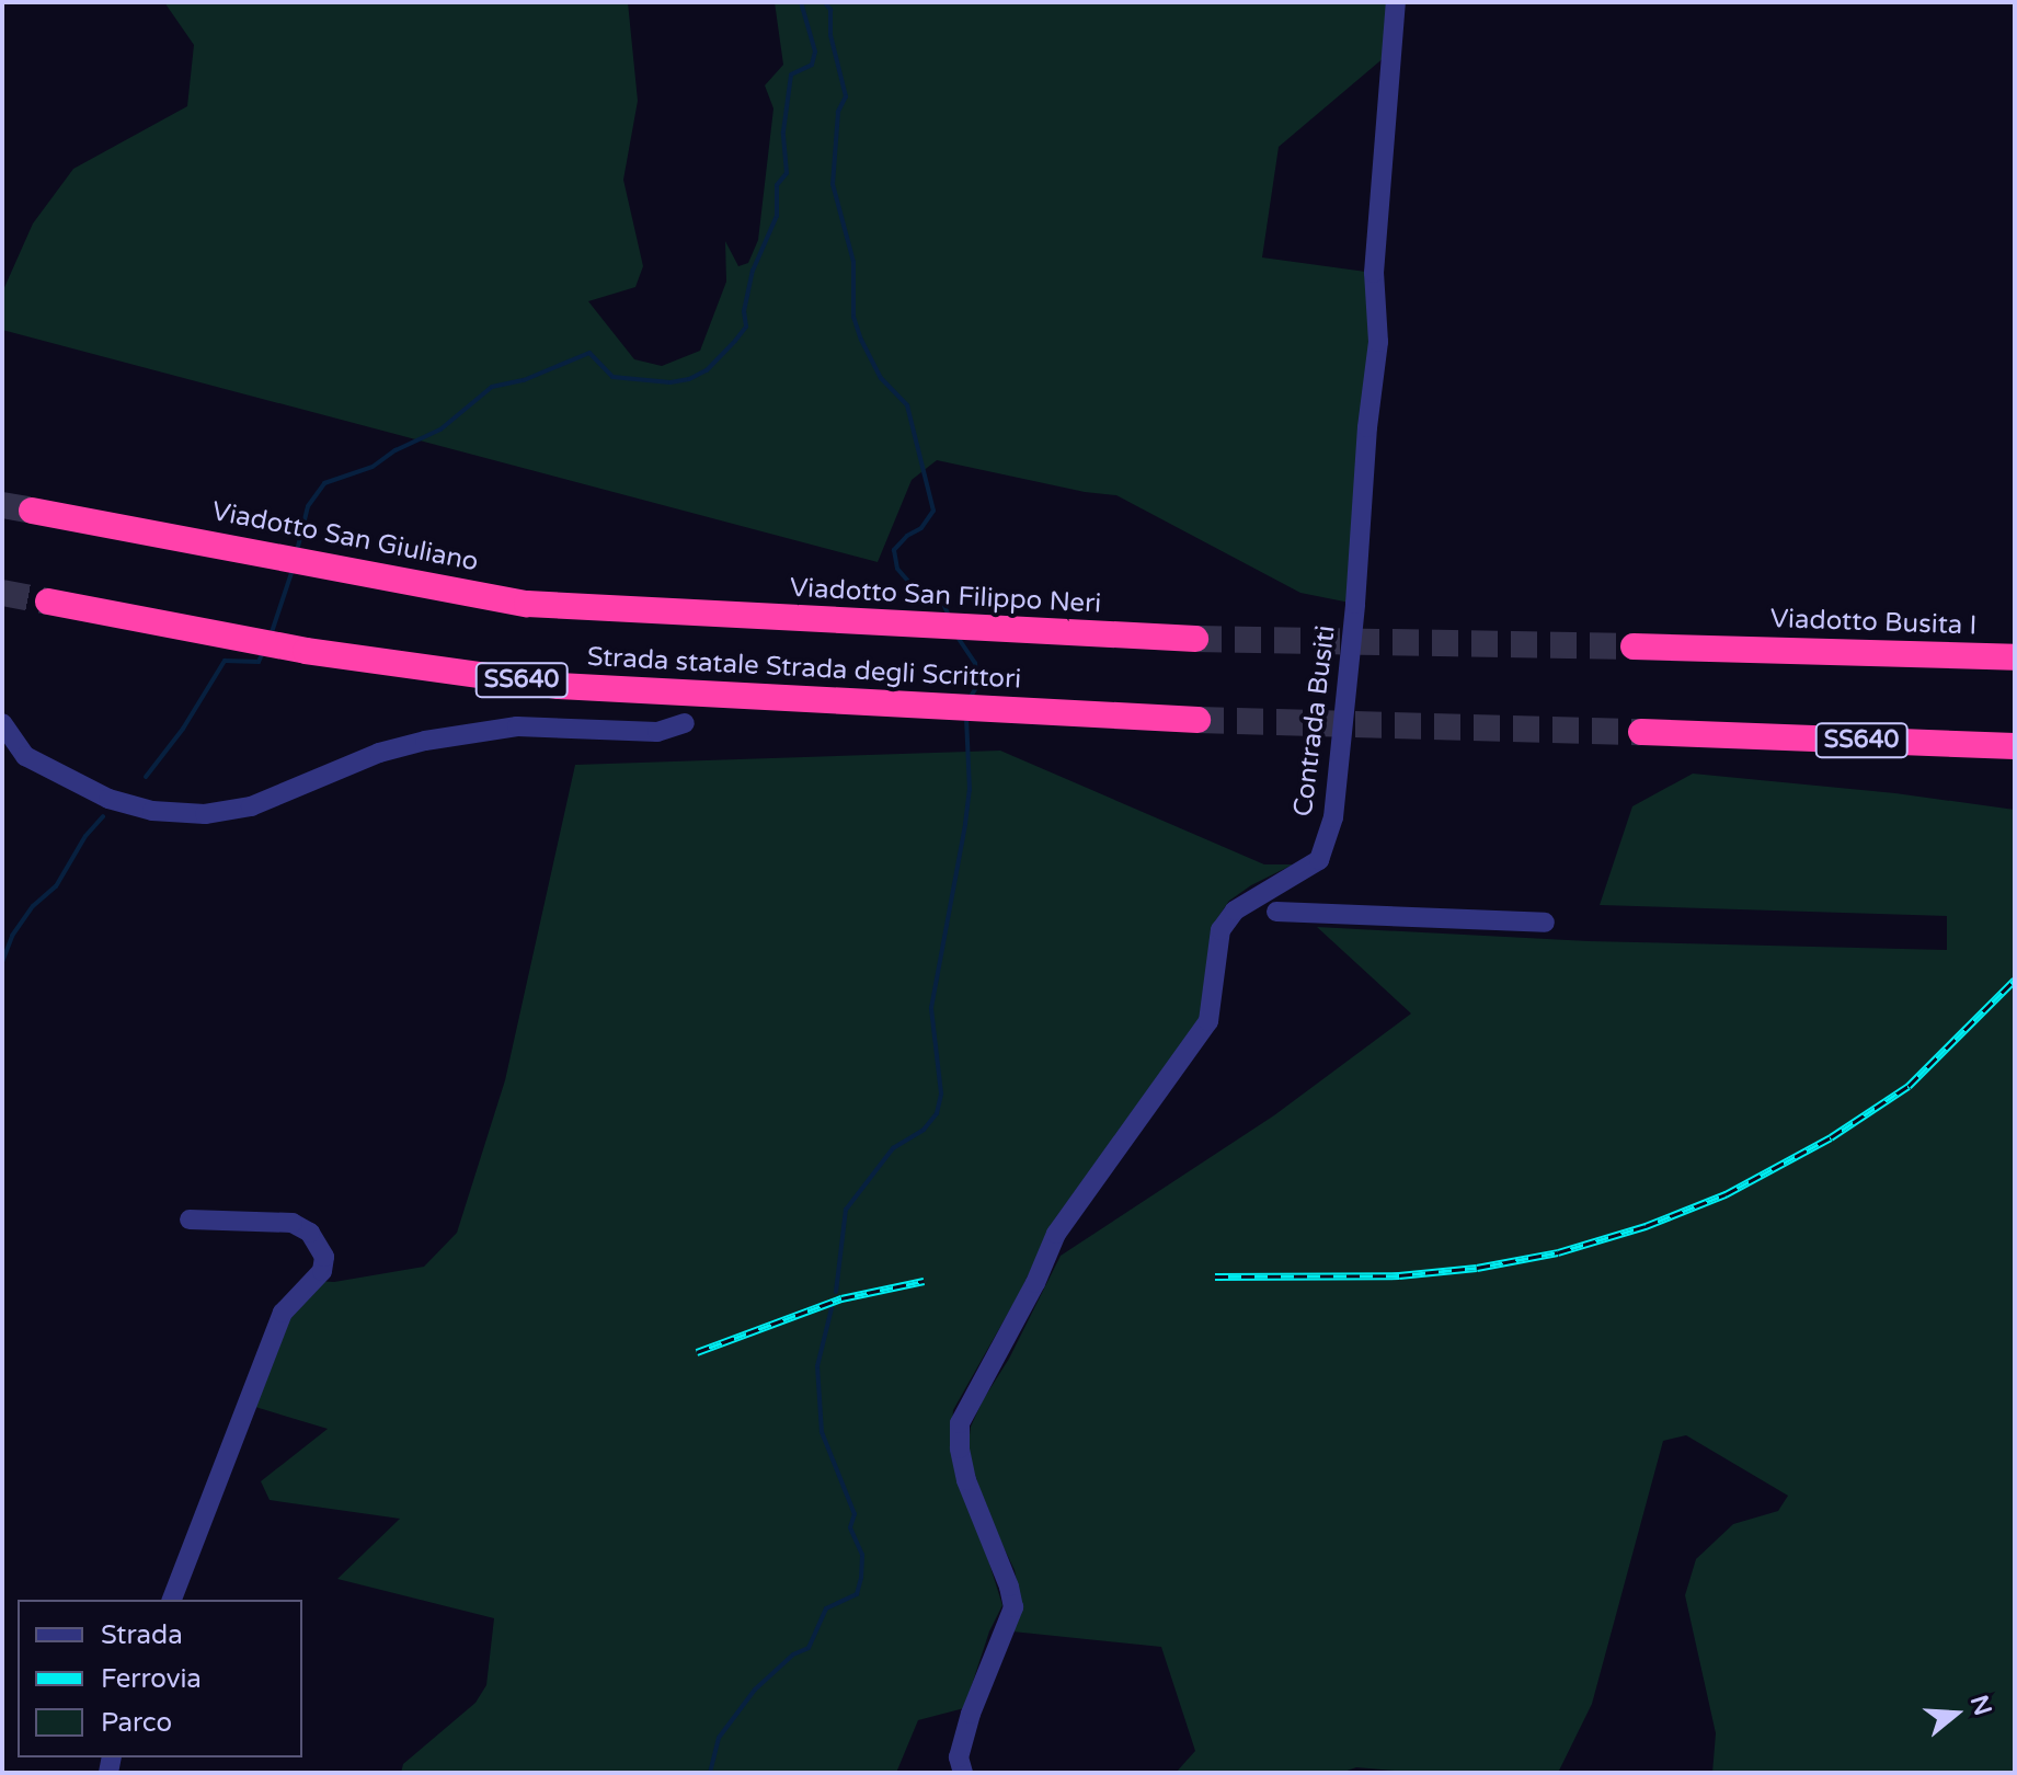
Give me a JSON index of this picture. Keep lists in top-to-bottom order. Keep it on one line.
{"streets":{"highway":["Viadotto San Giuliano","Viadotto San Filippo Neri","Viadotto Busita I","Strada statale Strada degli Scrittori","SS640"],"street":["Contrada Busiti"]},"crossings":[["Viadotto San Giuliano","Strada statale Strada degli Scrittori"],["Viadotto San Filippo Neri","Strada statale Strada degli Scrittori"]],"legend":["Strada","Ferrovia","Parco"],"north":"right"}
